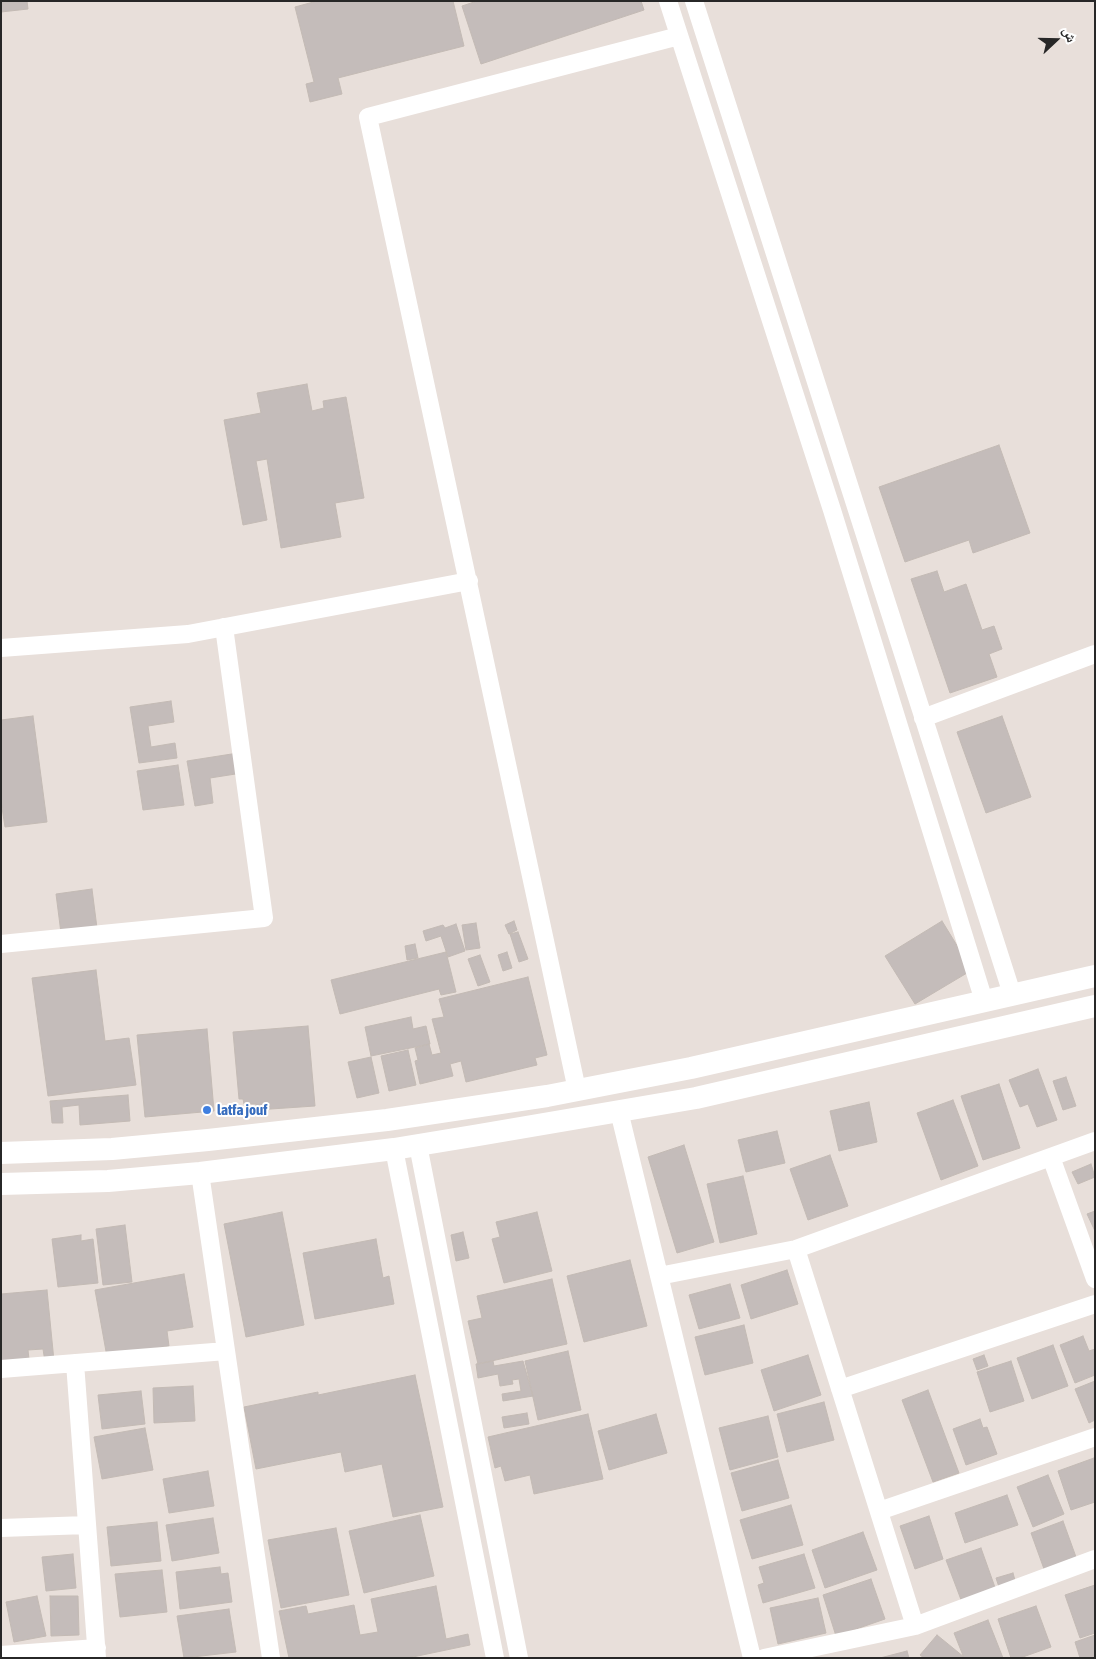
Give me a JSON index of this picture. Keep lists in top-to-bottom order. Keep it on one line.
{"places":["latfa jouf"],"north":"right"}
